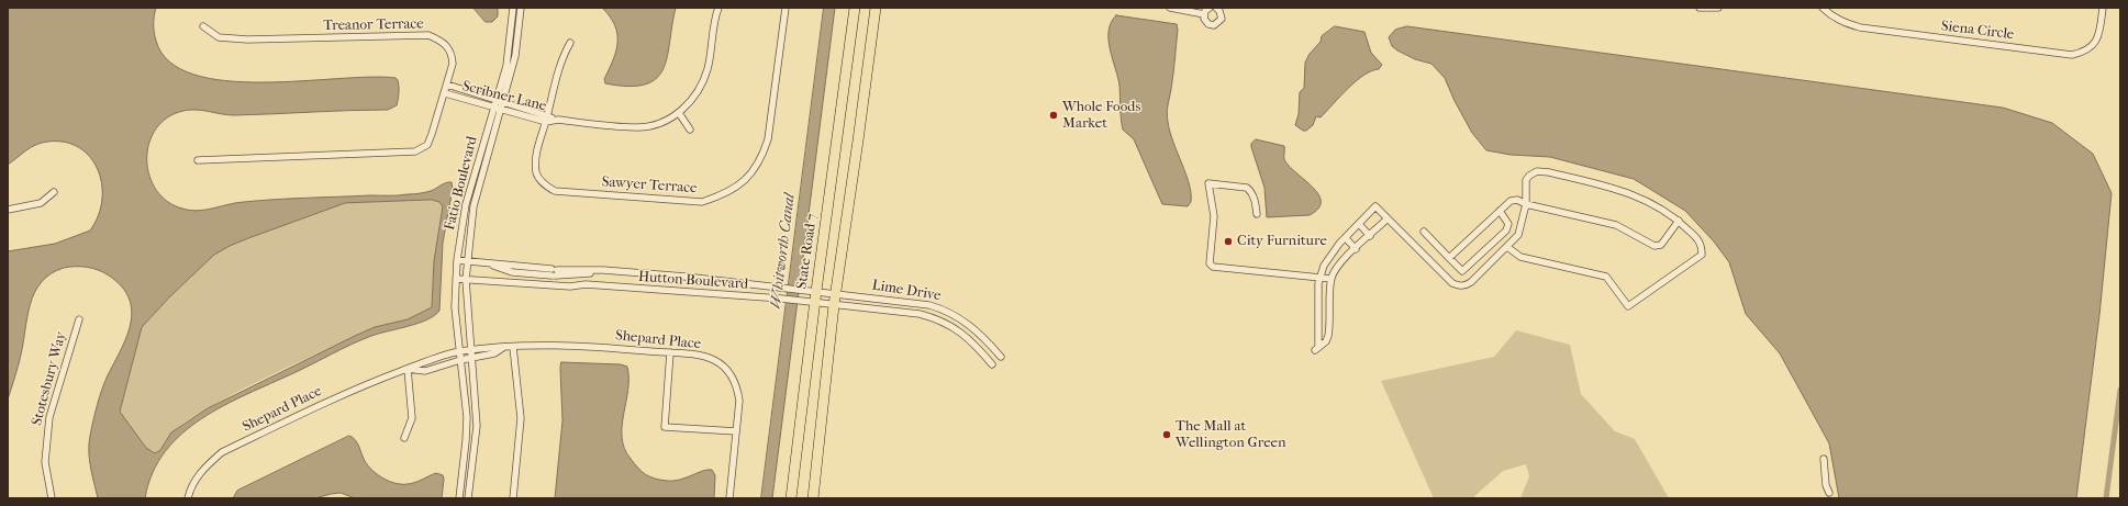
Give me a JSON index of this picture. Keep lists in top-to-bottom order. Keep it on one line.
{"streets":{"main road":["State Road 7"],"street":["Treanor Terrace","Siena Circle","Scribner Lane","Fatio Boulevard","Sawyer Terrace","Hutton Boulevard","Lime Drive","Shepard Place","Stotesbury Way"]},"crossings":[["Treanor Terrace","Scribner Lane"],["Scribner Lane","Fatio Boulevard"],["Scribner Lane","Sawyer Terrace"],["Fatio Boulevard","Hutton Boulevard"],["Fatio Boulevard","Shepard Place"],["State Road 7","Hutton Boulevard"],["State Road 7","Lime Drive"],["Hutton Boulevard","Lime Drive"]],"water":["Whitworth Canal"],"places":["Whole Foods Market","City Furniture","The Mall at Wellington Green"]}
